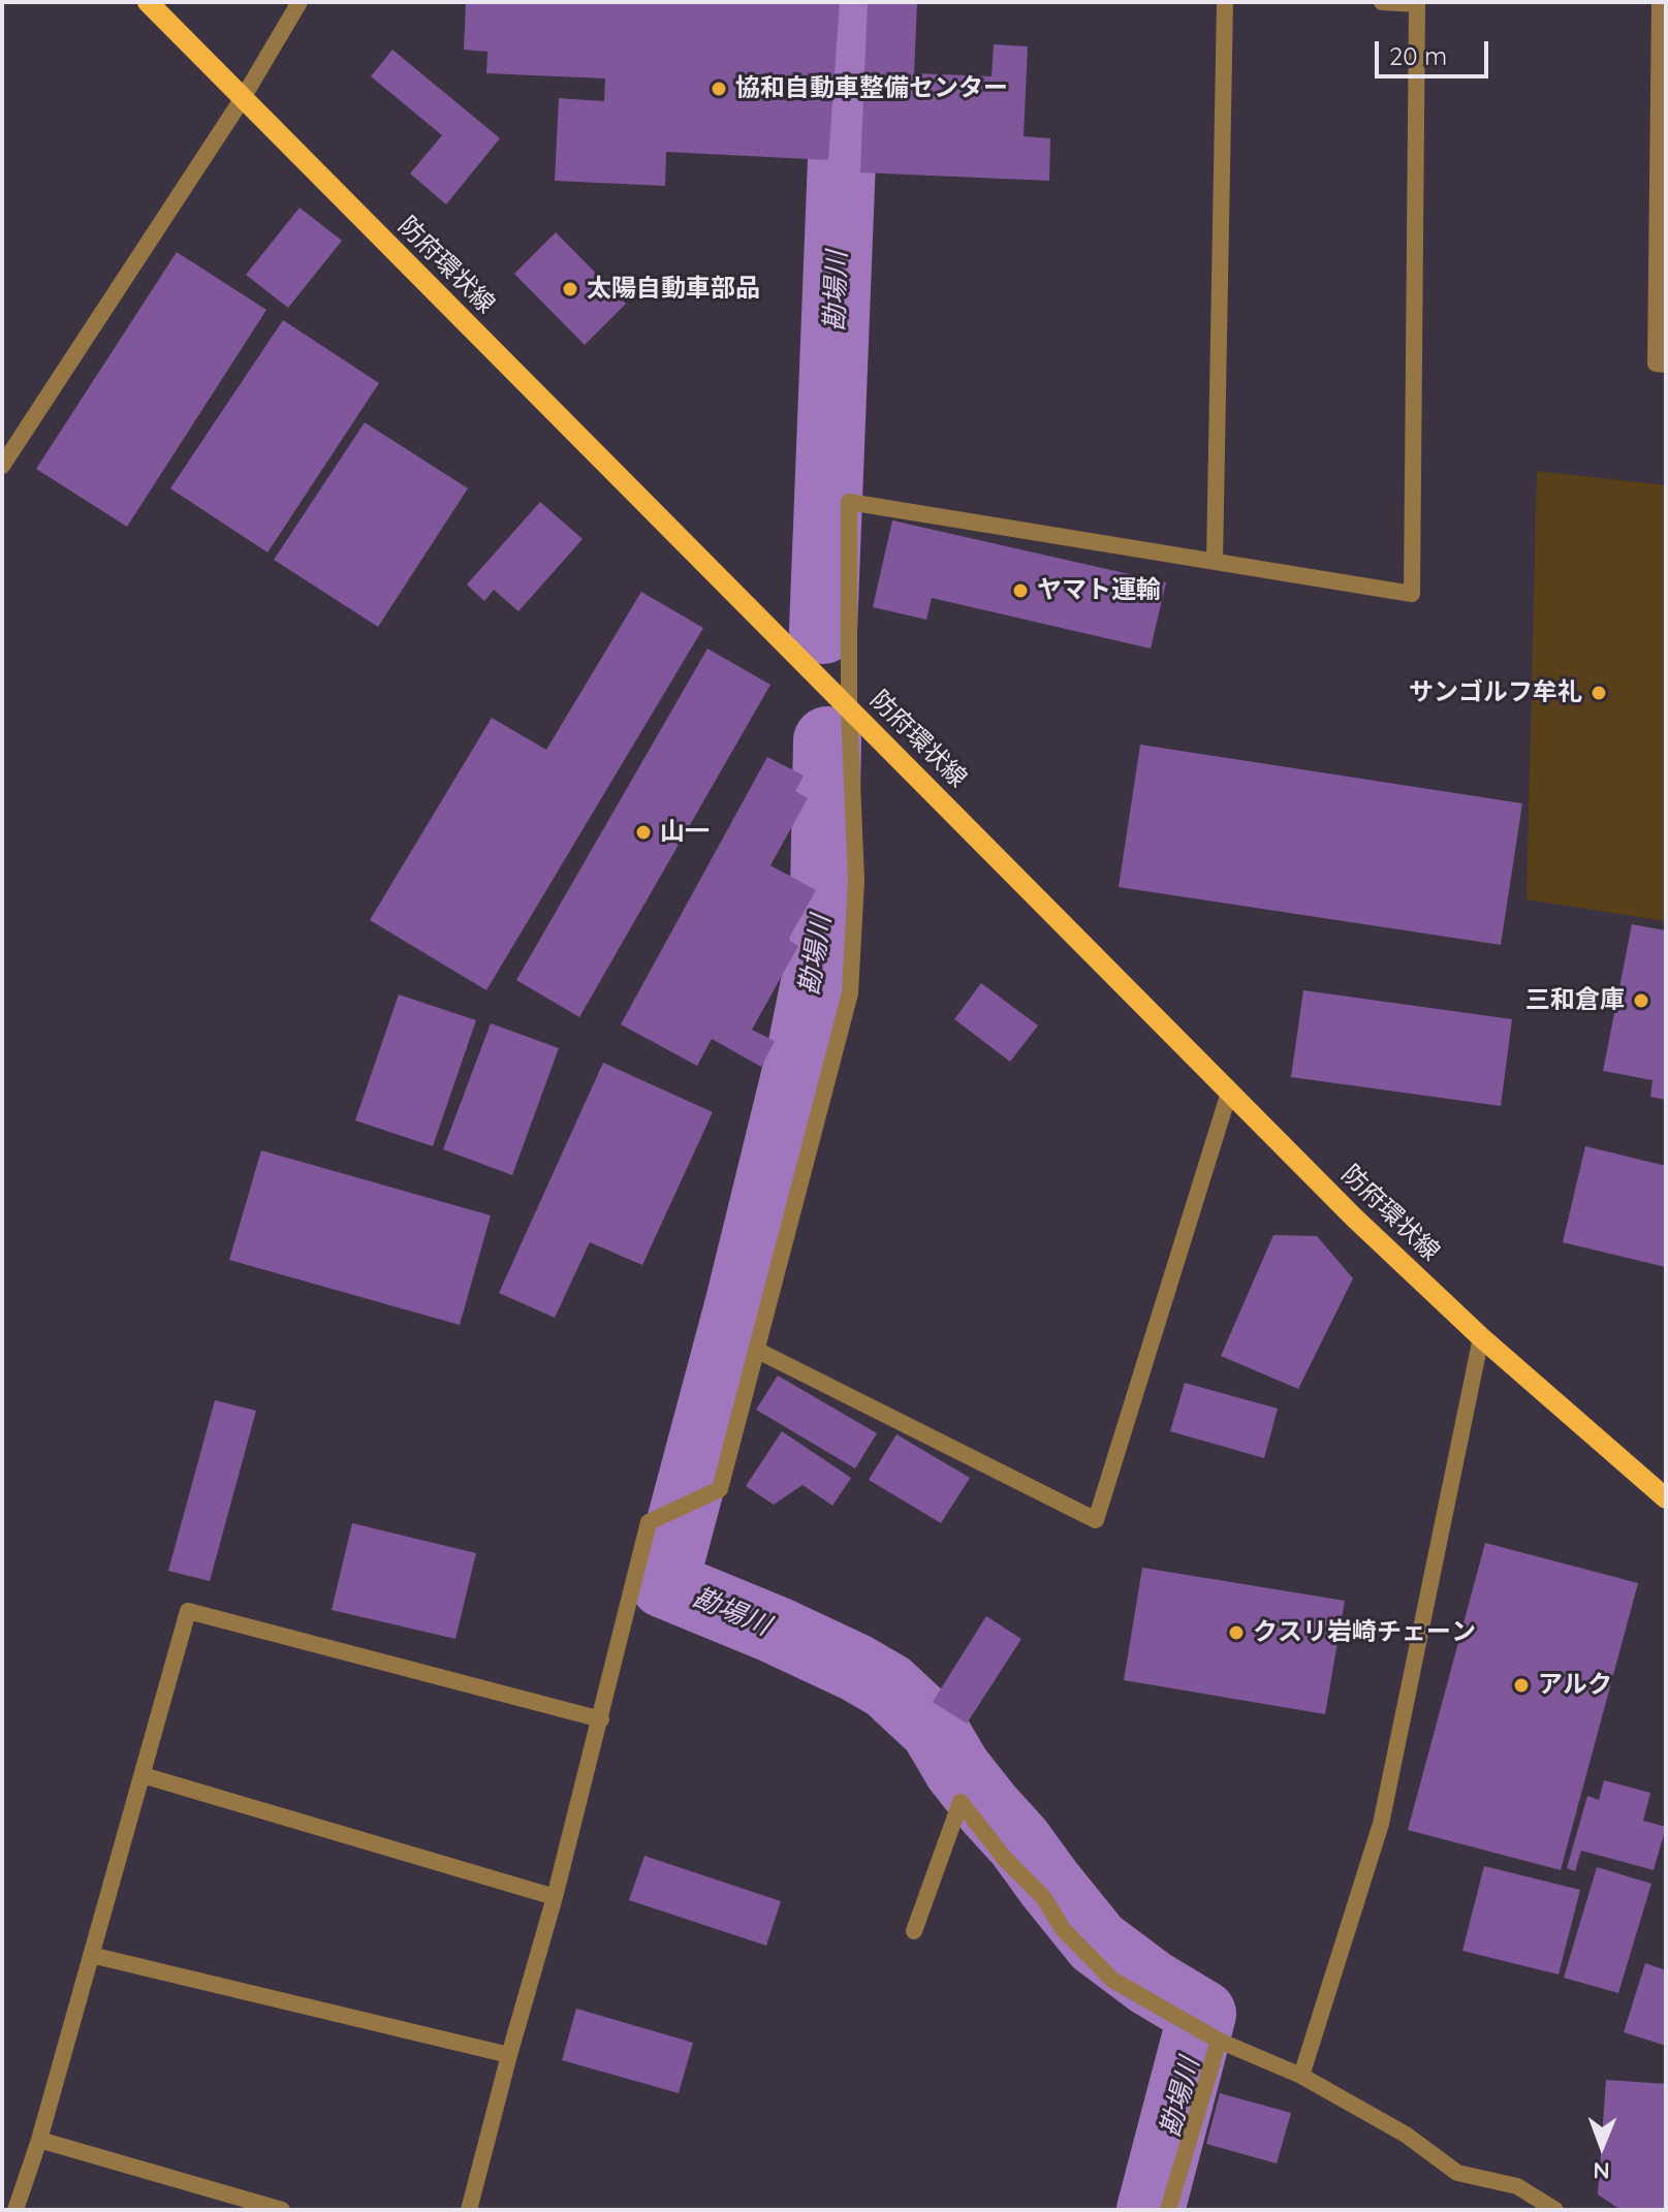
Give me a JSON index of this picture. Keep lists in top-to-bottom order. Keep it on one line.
{"streets":{"main road":["防府環状線"]},"water":["勘場川"],"places":["協和自動車整備センター","太陽自動車部品","ヤマト運輸","サンゴルフ牟礼","山一","三和倉庫","クスリ岩崎チェーン","アルク"],"scale_bar":"20 m","north":"bottom"}
